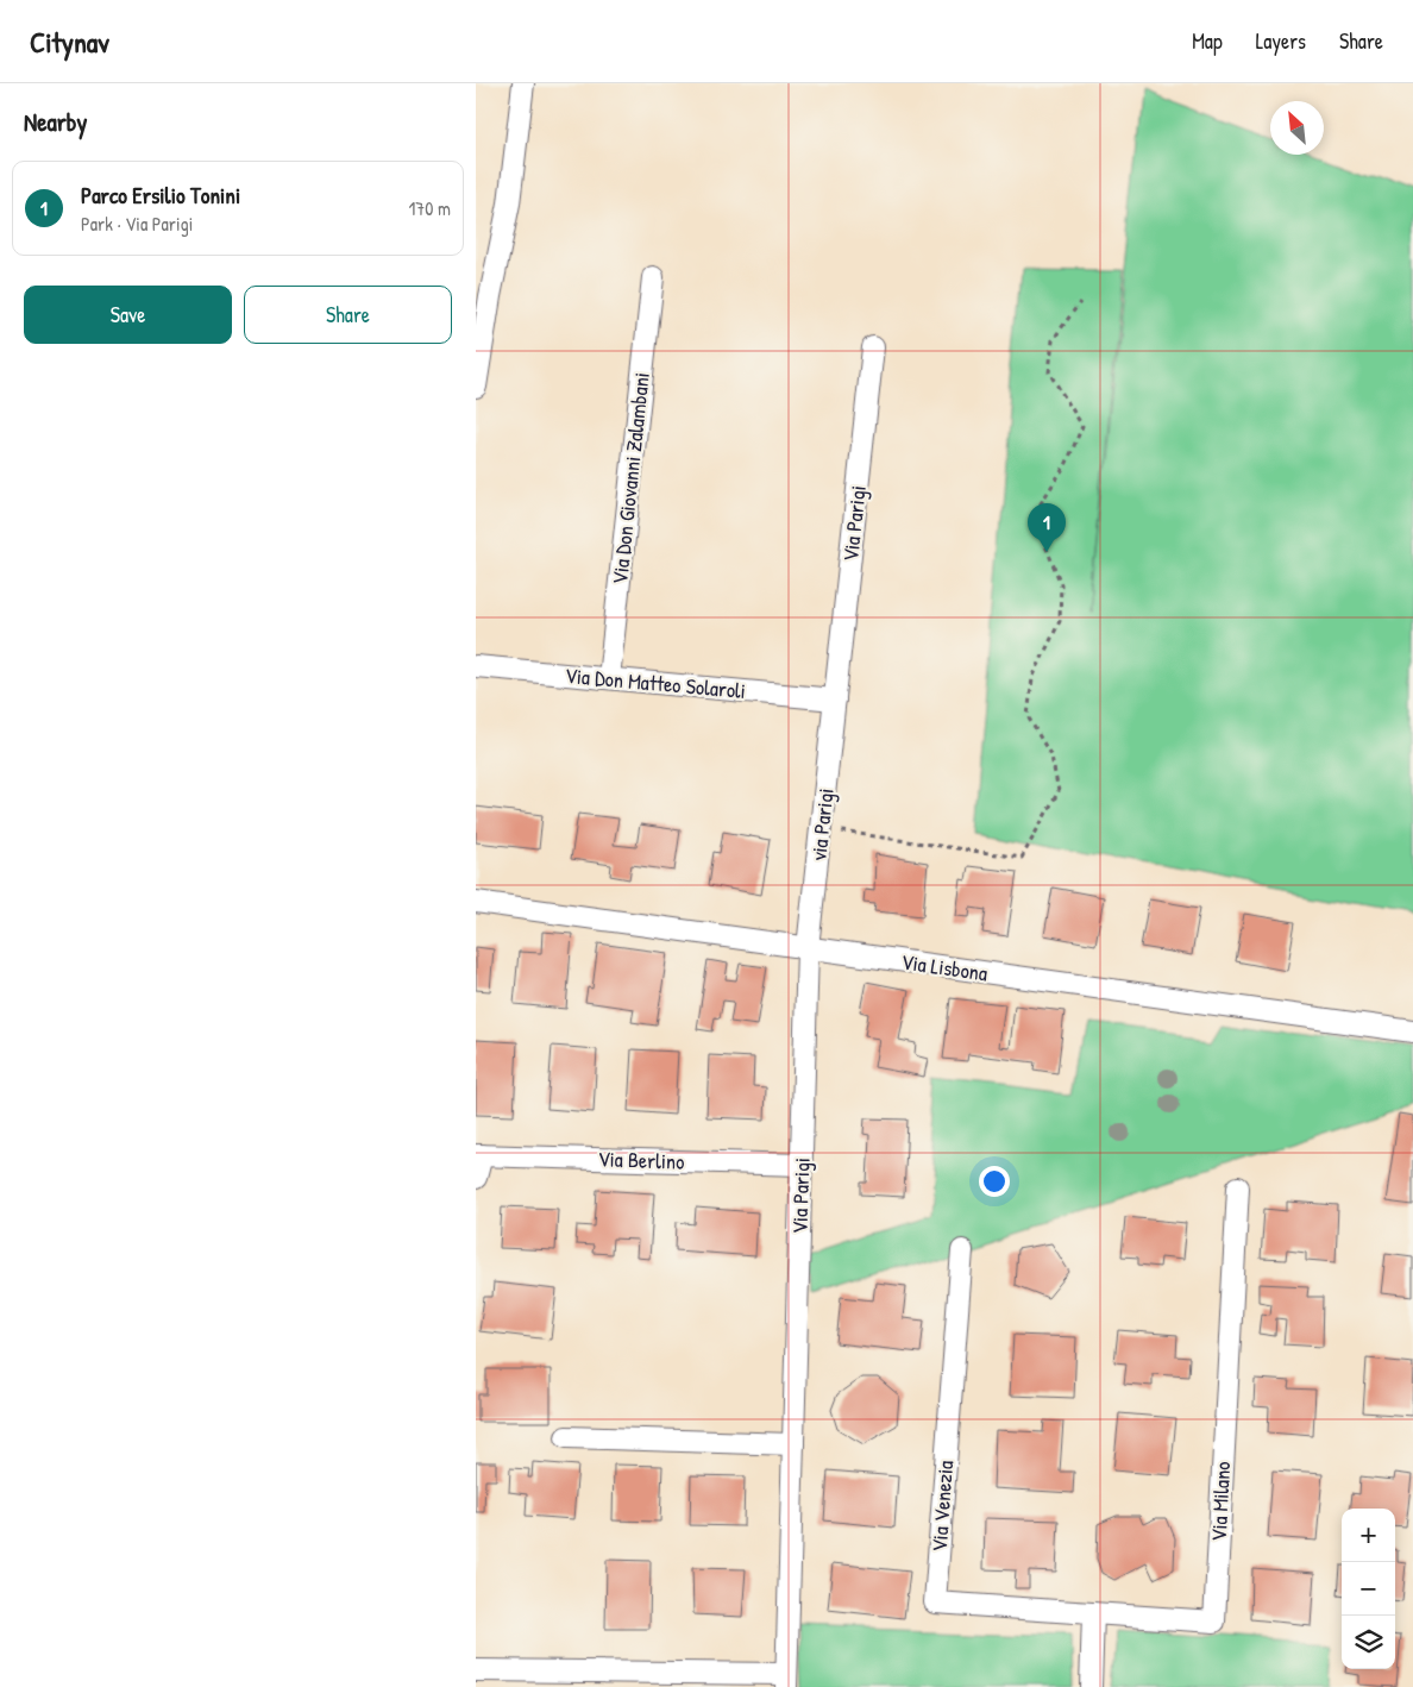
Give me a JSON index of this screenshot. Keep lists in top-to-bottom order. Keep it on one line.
{"streets":{"street":["Via Don Giovanni Zalambani","Via Parigi","Via Don Matteo Solaroli","via Parigi","Via Lisbona","Via Berlino","Via Milano","Via Venezia"]},"crossings":[["Via Don Giovanni Zalambani","Via Don Matteo Solaroli"],["Via Parigi","Via Don Matteo Solaroli"],["Via Parigi","via Parigi"],["Via Parigi","Via Lisbona"],["Via Parigi","Via Berlino"],["Via Don Matteo Solaroli","via Parigi"],["via Parigi","Via Lisbona"],["Via Milano","Via Venezia"]],"north":"top left","page":{"header":"Citynav","nav":["Map","Layers","Share"],"heading":"Nearby","list":[{"mark":"1","name":"Parco Ersilio Tonini","note":"Park · Via Parigi","value":"170 m"}],"buttons":["Save","Share"],"pins":"1","map_buttons":["+","−"]}}
